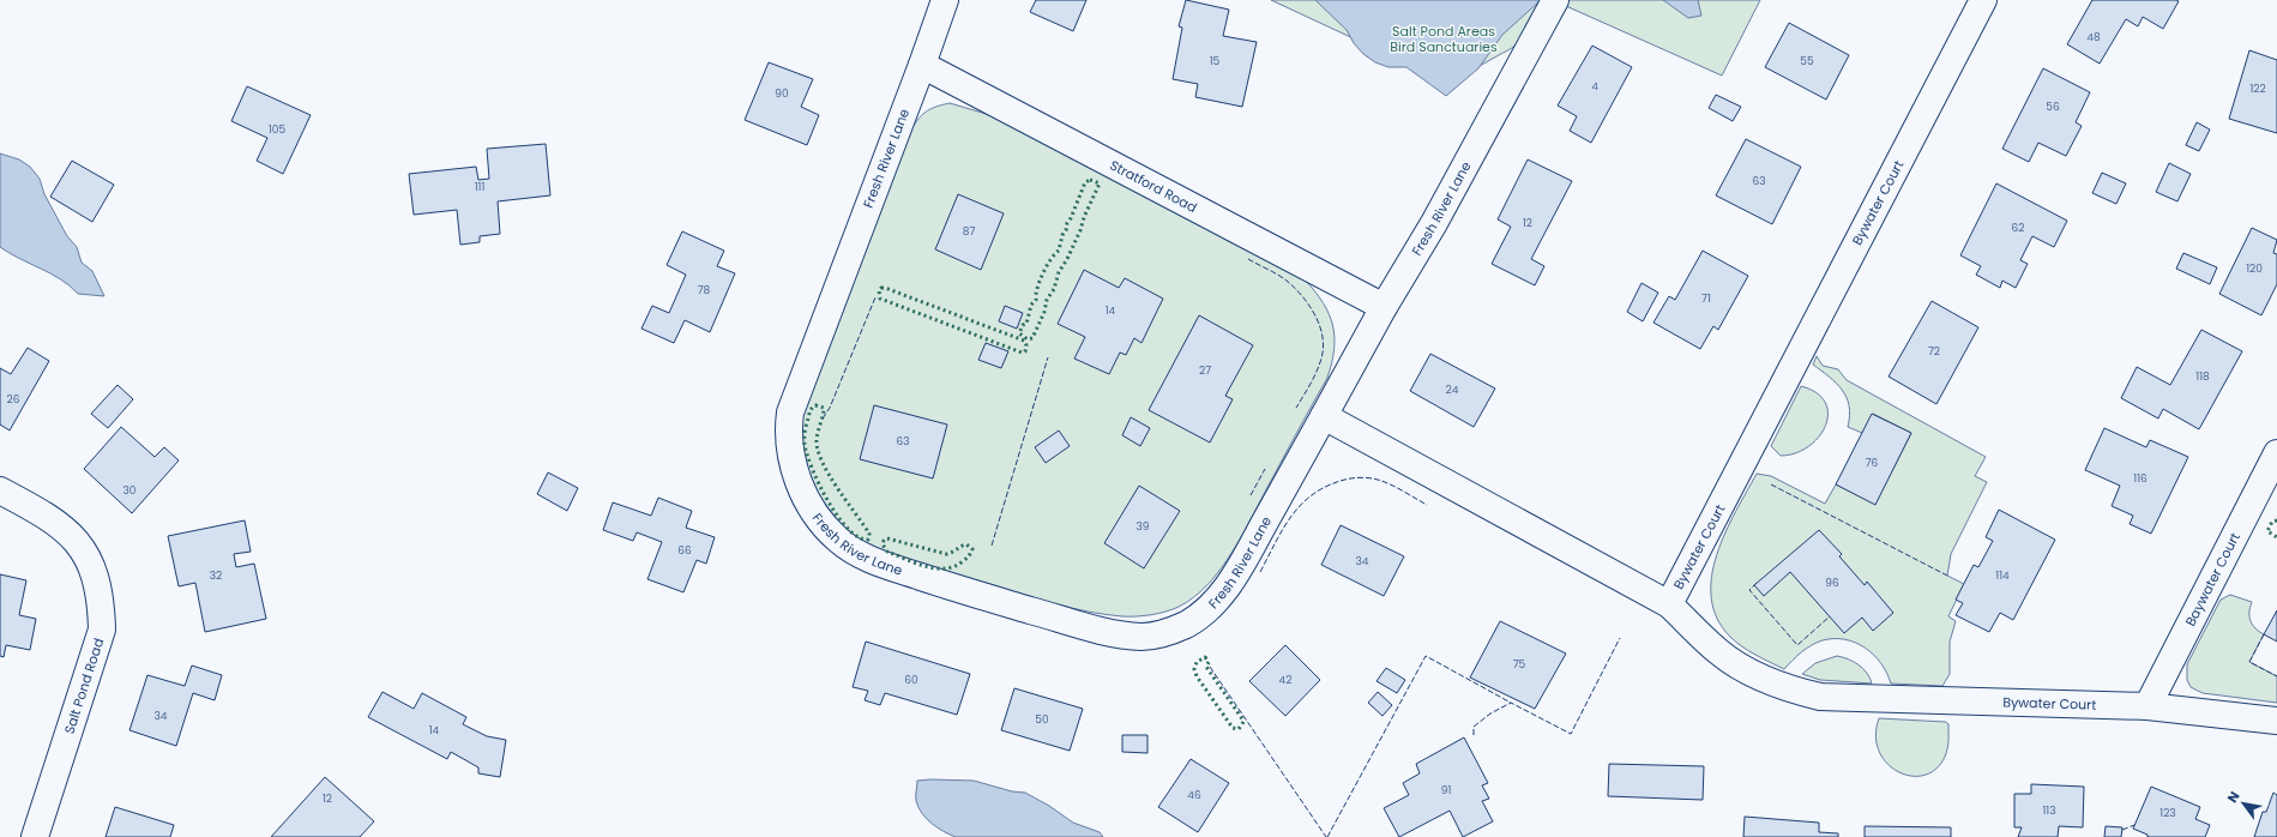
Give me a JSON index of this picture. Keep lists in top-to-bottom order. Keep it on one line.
{"streets":{"street":["Fresh River Lane","Stratford Road","Bywater Court","Baywater Court","Salt Pond Road"]},"crossings":[["Fresh River Lane","Stratford Road"],["Bywater Court","Baywater Court"]],"parks":["Salt Pond Areas Bird Sanctuaries"],"house_numbers":["48","15","55","4","122","90","56","105","63","111","12","62","87","120","78","71","14","72","27","118","24","26","63","76","116","30","39","66","34","32","114","96","75","60","42","34","50","14","91","46","12","113","123"],"north":"top left"}
